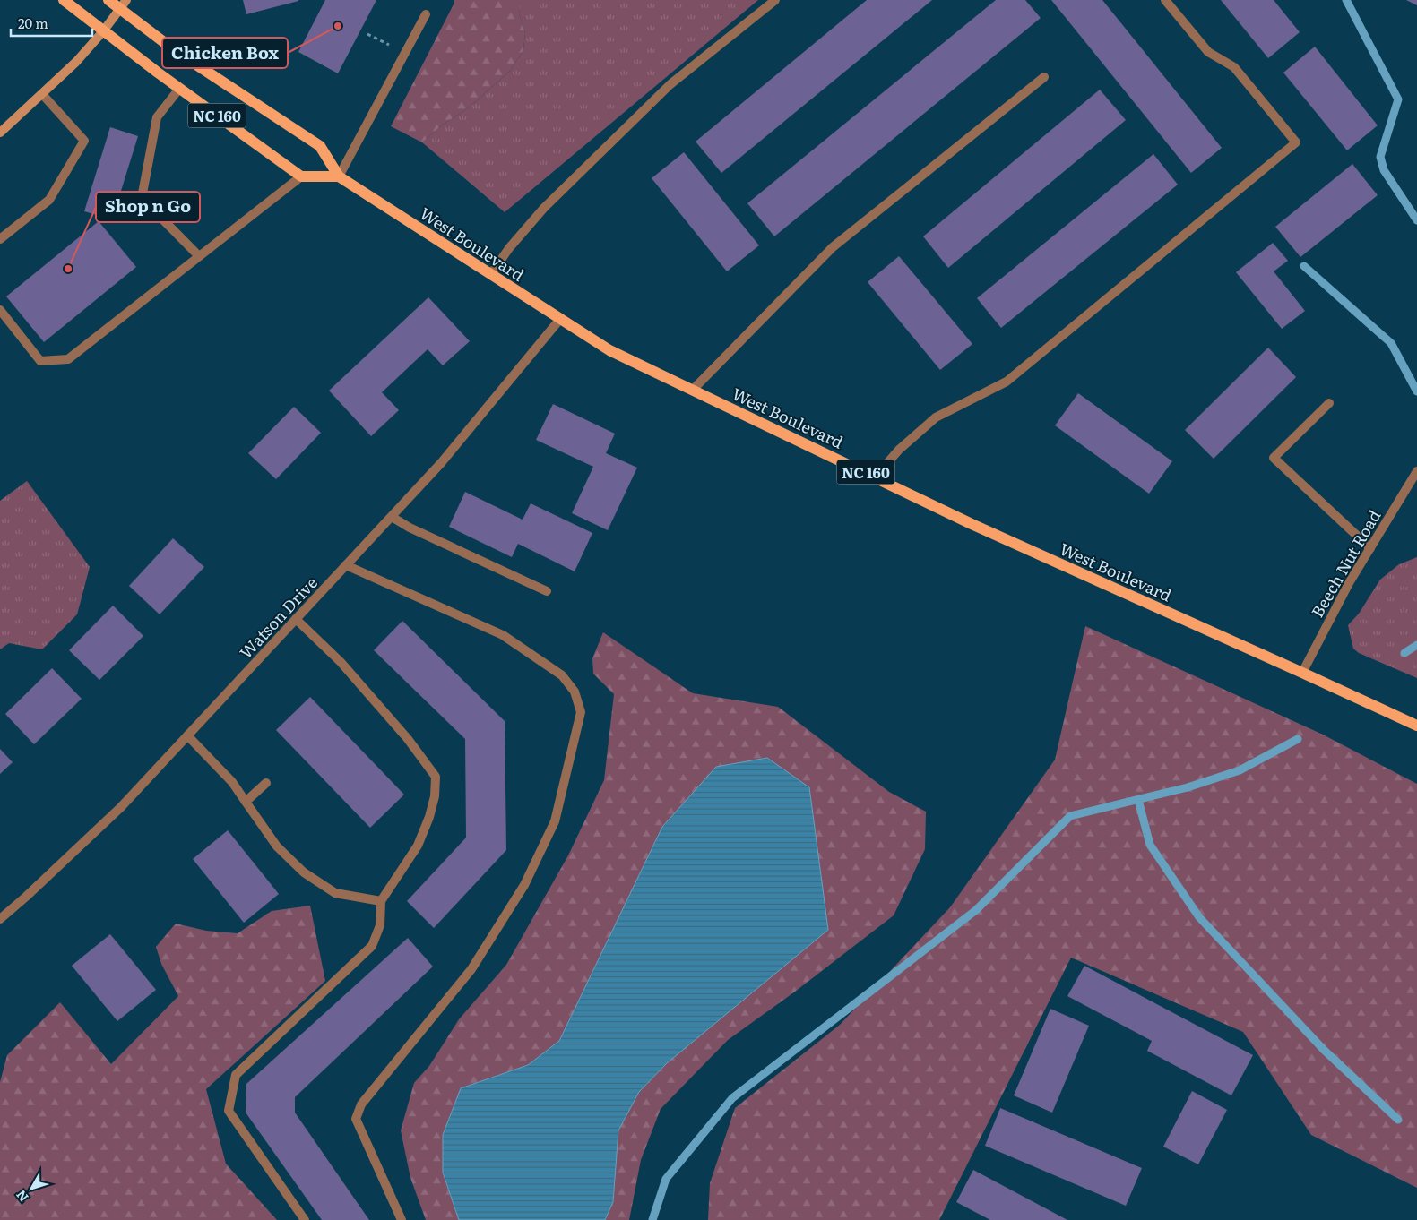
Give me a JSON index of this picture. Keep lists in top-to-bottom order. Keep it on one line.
{"streets":{"main road":["NC 160","West Boulevard"],"street":["Beech Nut Road","Watson Drive"]},"crossings":[["West Boulevard","Beech Nut Road"],["West Boulevard","Watson Drive"]],"places":["Chicken Box","Shop n Go"],"scale_bar":"20 m","north":"bottom left"}
